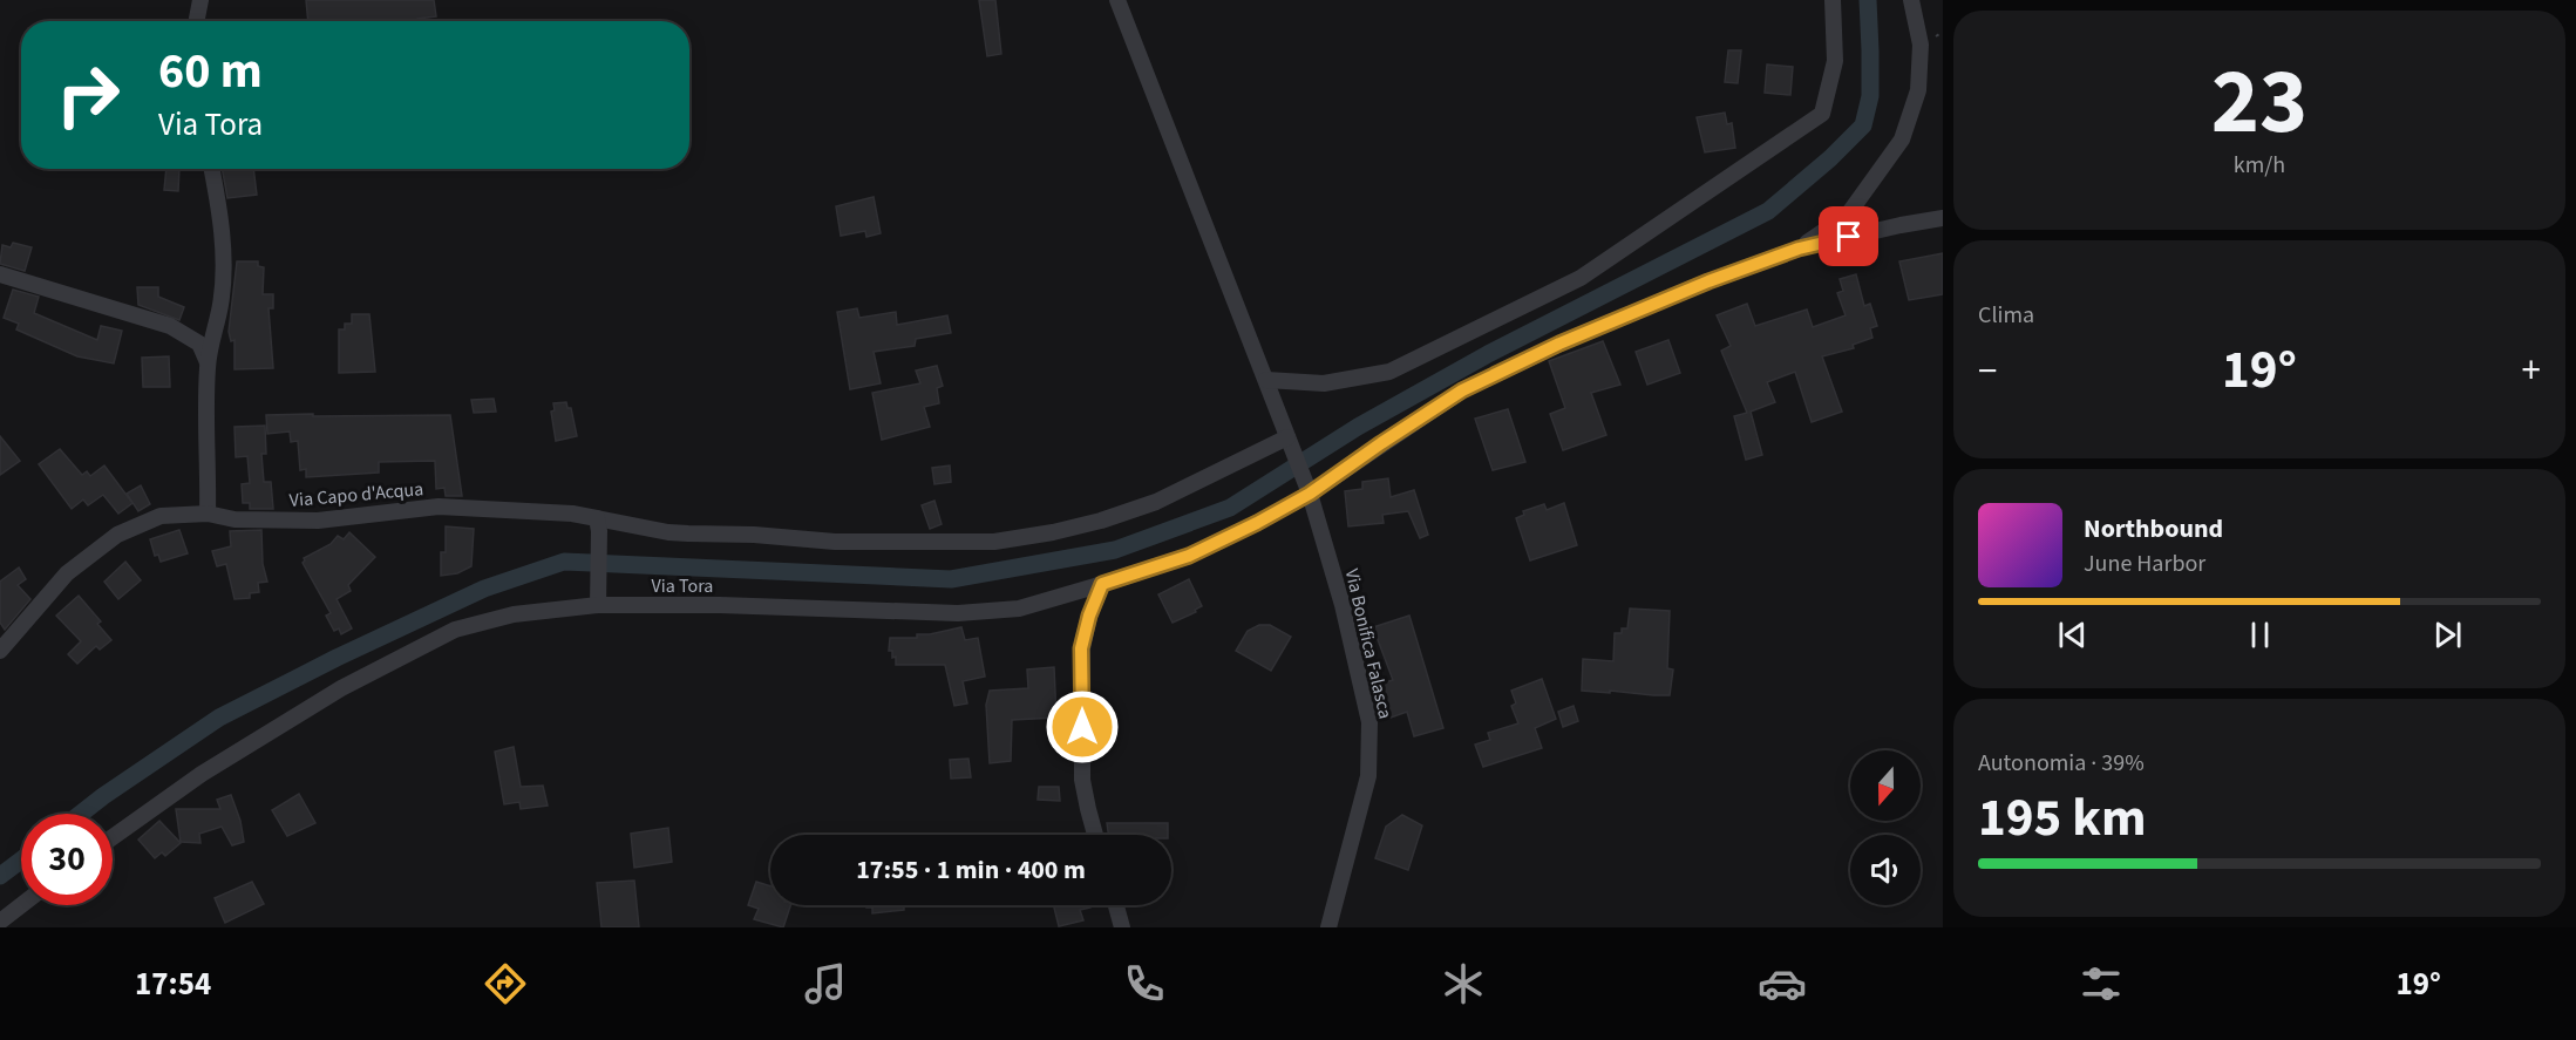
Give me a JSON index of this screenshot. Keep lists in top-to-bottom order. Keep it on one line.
{"streets":{"street":["Via Capo d'Acqua","Via Tora","Via Bonifica Falasca"]},"crossings":[["Via Capo d'Acqua","Via Bonifica Falasca"],["Via Tora","Via Bonifica Falasca"]],"north":"bottom","page":{"tile":[["23","km/h"],"Clima",["Autonomia · 39%","195 km"]],"turn":["60 m","Via Tora"],"heat":["−","19°","+"],"song":["Northbound","June Harbor"],"limit":"30","trip":"17:55 · 1 min · 400 m","tabs":["17:54","19°"]}}
